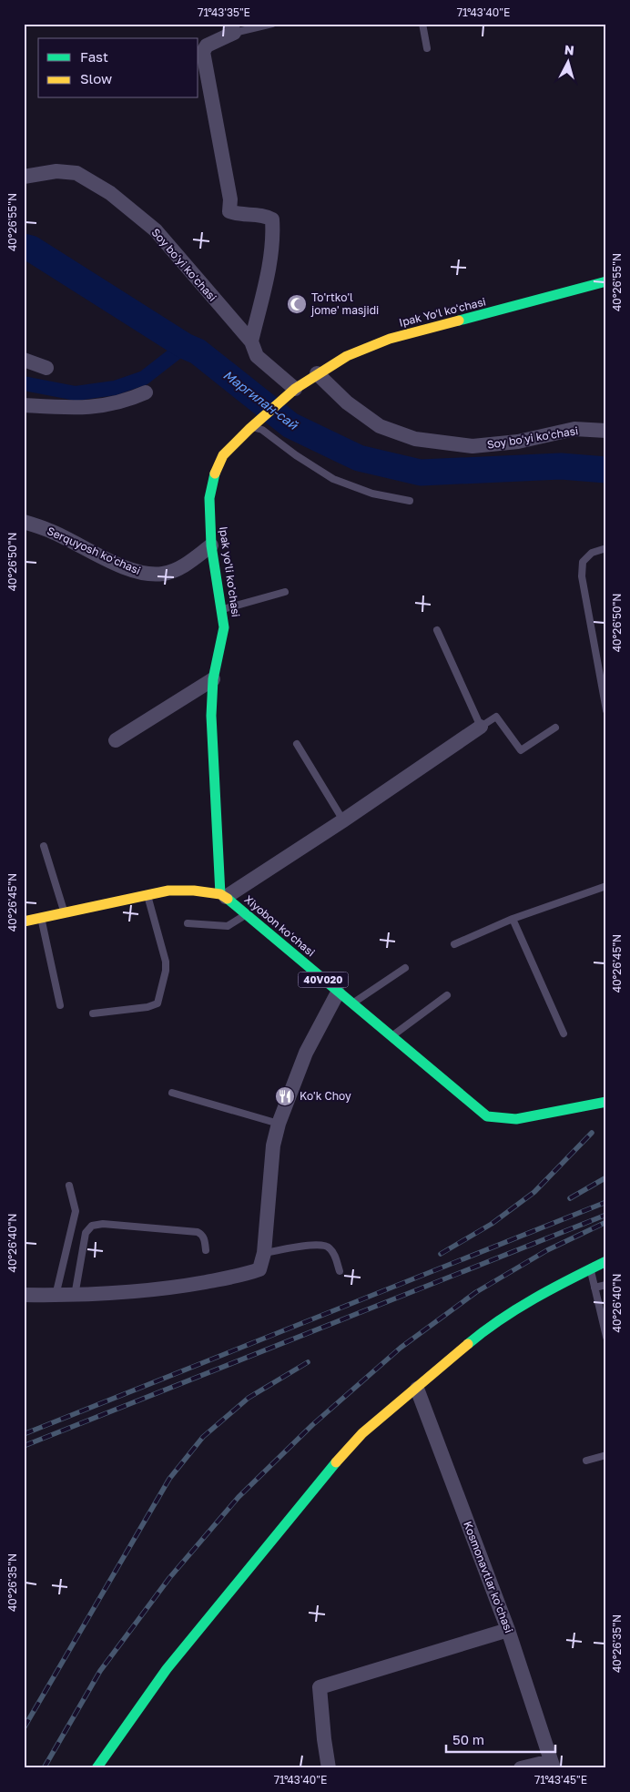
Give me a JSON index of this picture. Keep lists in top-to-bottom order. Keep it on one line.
{"streets":{"street":["Soy boʻyi koʻchasi","Ipak Yoʻl koʻchasi","Serquyosh koʻchasi","Ipak yo'li ko'chasi","Xiyobon koʻchasi","40V020","Kosmonavtlar koʻchasi"]},"crossings":[["Soy boʻyi koʻchasi","Ipak Yoʻl koʻchasi"],["Ipak Yoʻl koʻchasi","Ipak yo'li ko'chasi"],["Serquyosh koʻchasi","Ipak yo'li ko'chasi"],["Ipak yo'li ko'chasi","Xiyobon koʻchasi"]],"water":["Маргилан-сай"],"places":{"mosque":["To'rtko'l jome' masjidi"],"restaurant":["Ko'k Choy"]},"legend":["Fast","Slow"],"scale_bar":"50 m","north":"top","coordinates":["71°43'35\"E","71°43'40\"E","40°26'55\"N","40°26'50\"N","40°26'45\"N","40°26'40\"N","40°26'35\"N","71°43'45\"E"]}
